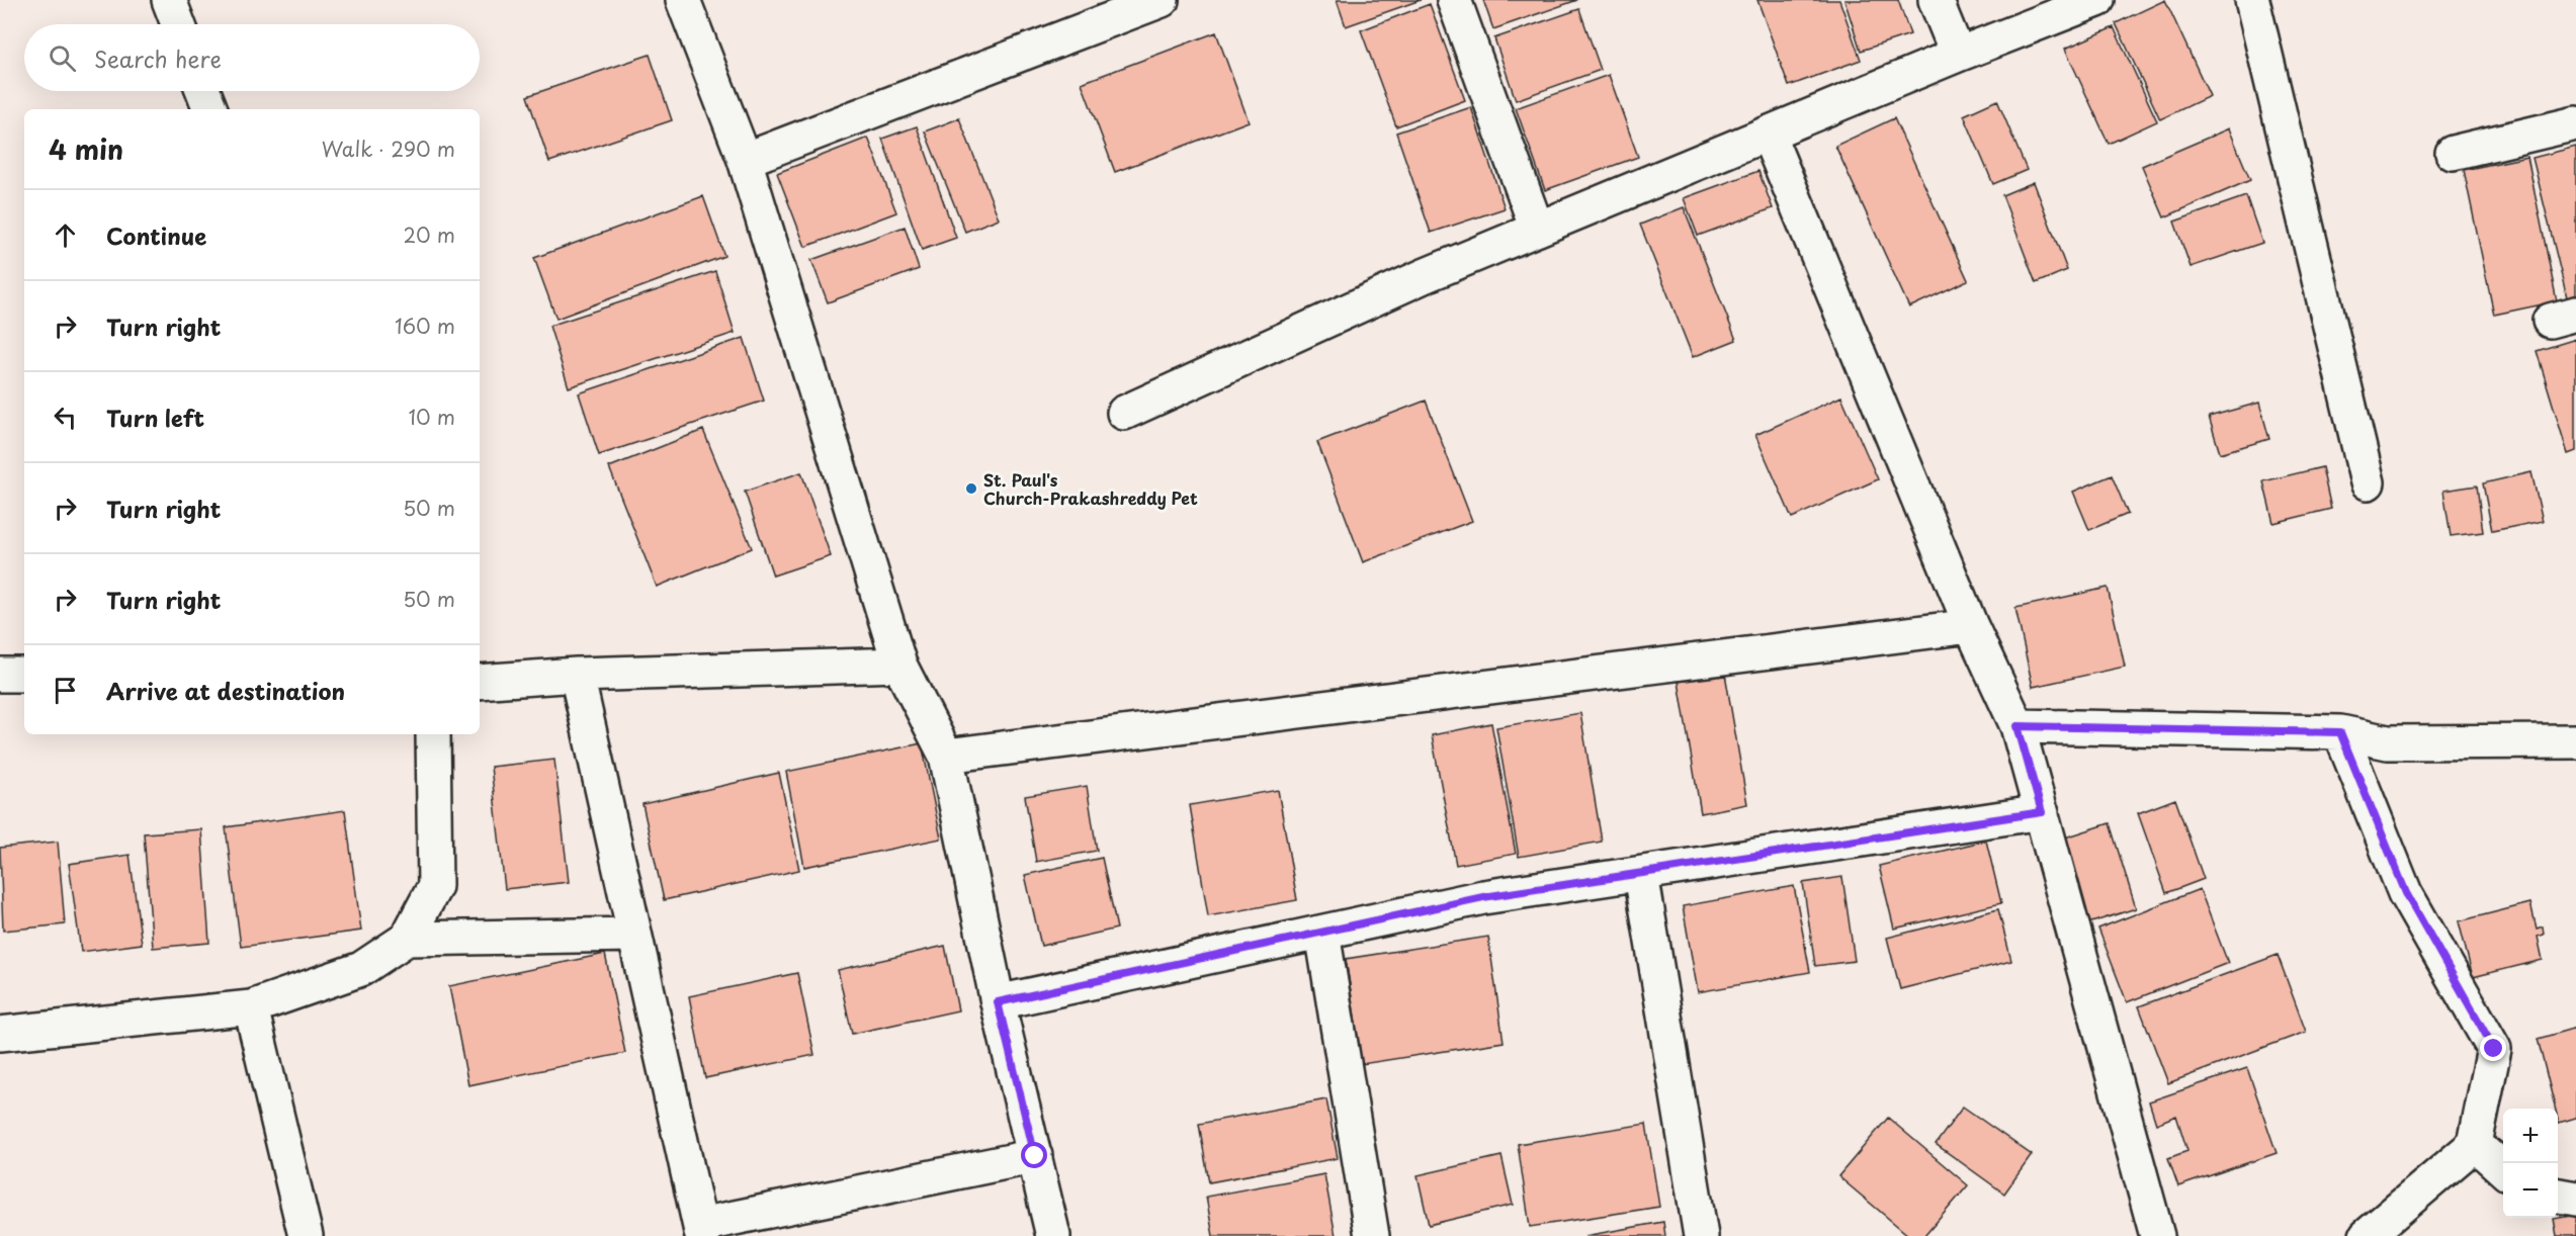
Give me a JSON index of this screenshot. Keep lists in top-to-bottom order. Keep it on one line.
{"places":["St. Paul's Church-Prakashreddy Pet"],"page":{"search":"Search here","heading":["4 min","Walk · 290 m"],"list":[["Continue","20 m"],["Turn right","160 m"],["Turn left","10 m"],["Turn right","50 m"],["Turn right","50 m"],"Arrive at destination"],"map_buttons":["+","−"]}}
